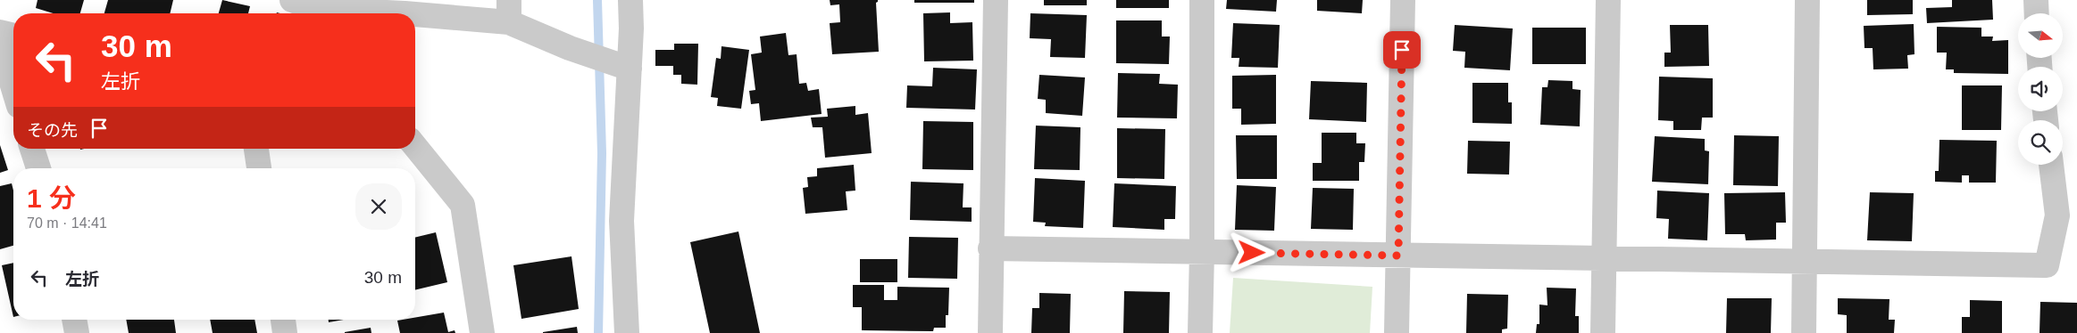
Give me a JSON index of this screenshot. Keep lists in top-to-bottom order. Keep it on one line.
{"north":"right","page":{"turn":["30 m","左折"],"then":"その先","heading":["1 分","70 m · 14:41"],"list":[{"name":"左折","value":"30 m"}]}}
